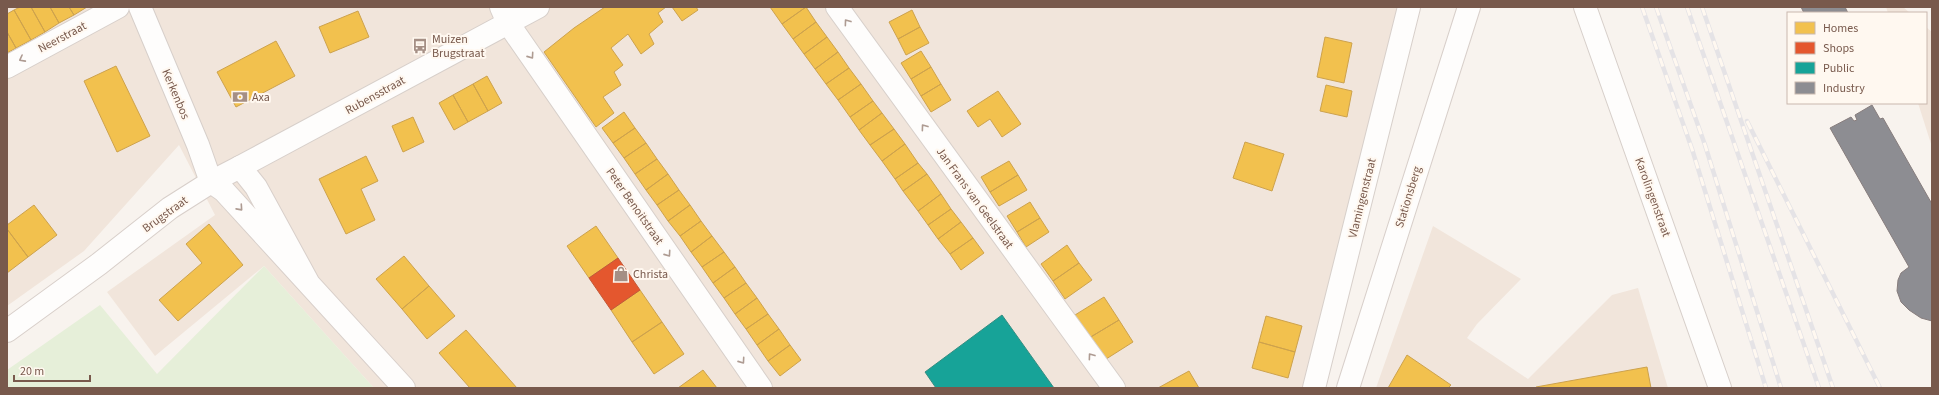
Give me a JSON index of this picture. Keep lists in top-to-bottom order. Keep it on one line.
{"streets":{"street":["Neerstraat","Kerkenbos","Rubensstraat","Stationsberg","Karolingenstraat","Jan Frans van Geelstraat","Vlamingenstraat","Peter Benoitstraat","Brugstraat"]},"crossings":[["Kerkenbos","Rubensstraat"],["Kerkenbos","Brugstraat"],["Rubensstraat","Peter Benoitstraat"],["Rubensstraat","Brugstraat"]],"one_way":["Neerstraat","Jan Frans van Geelstraat","Peter Benoitstraat"],"places":{"bus stop":["Muizen Brugstraat"],"bank":["Axa"],"shop":["Christa"]},"legend":["Homes","Shops","Public","Industry"],"scale_bar":"20 m"}
